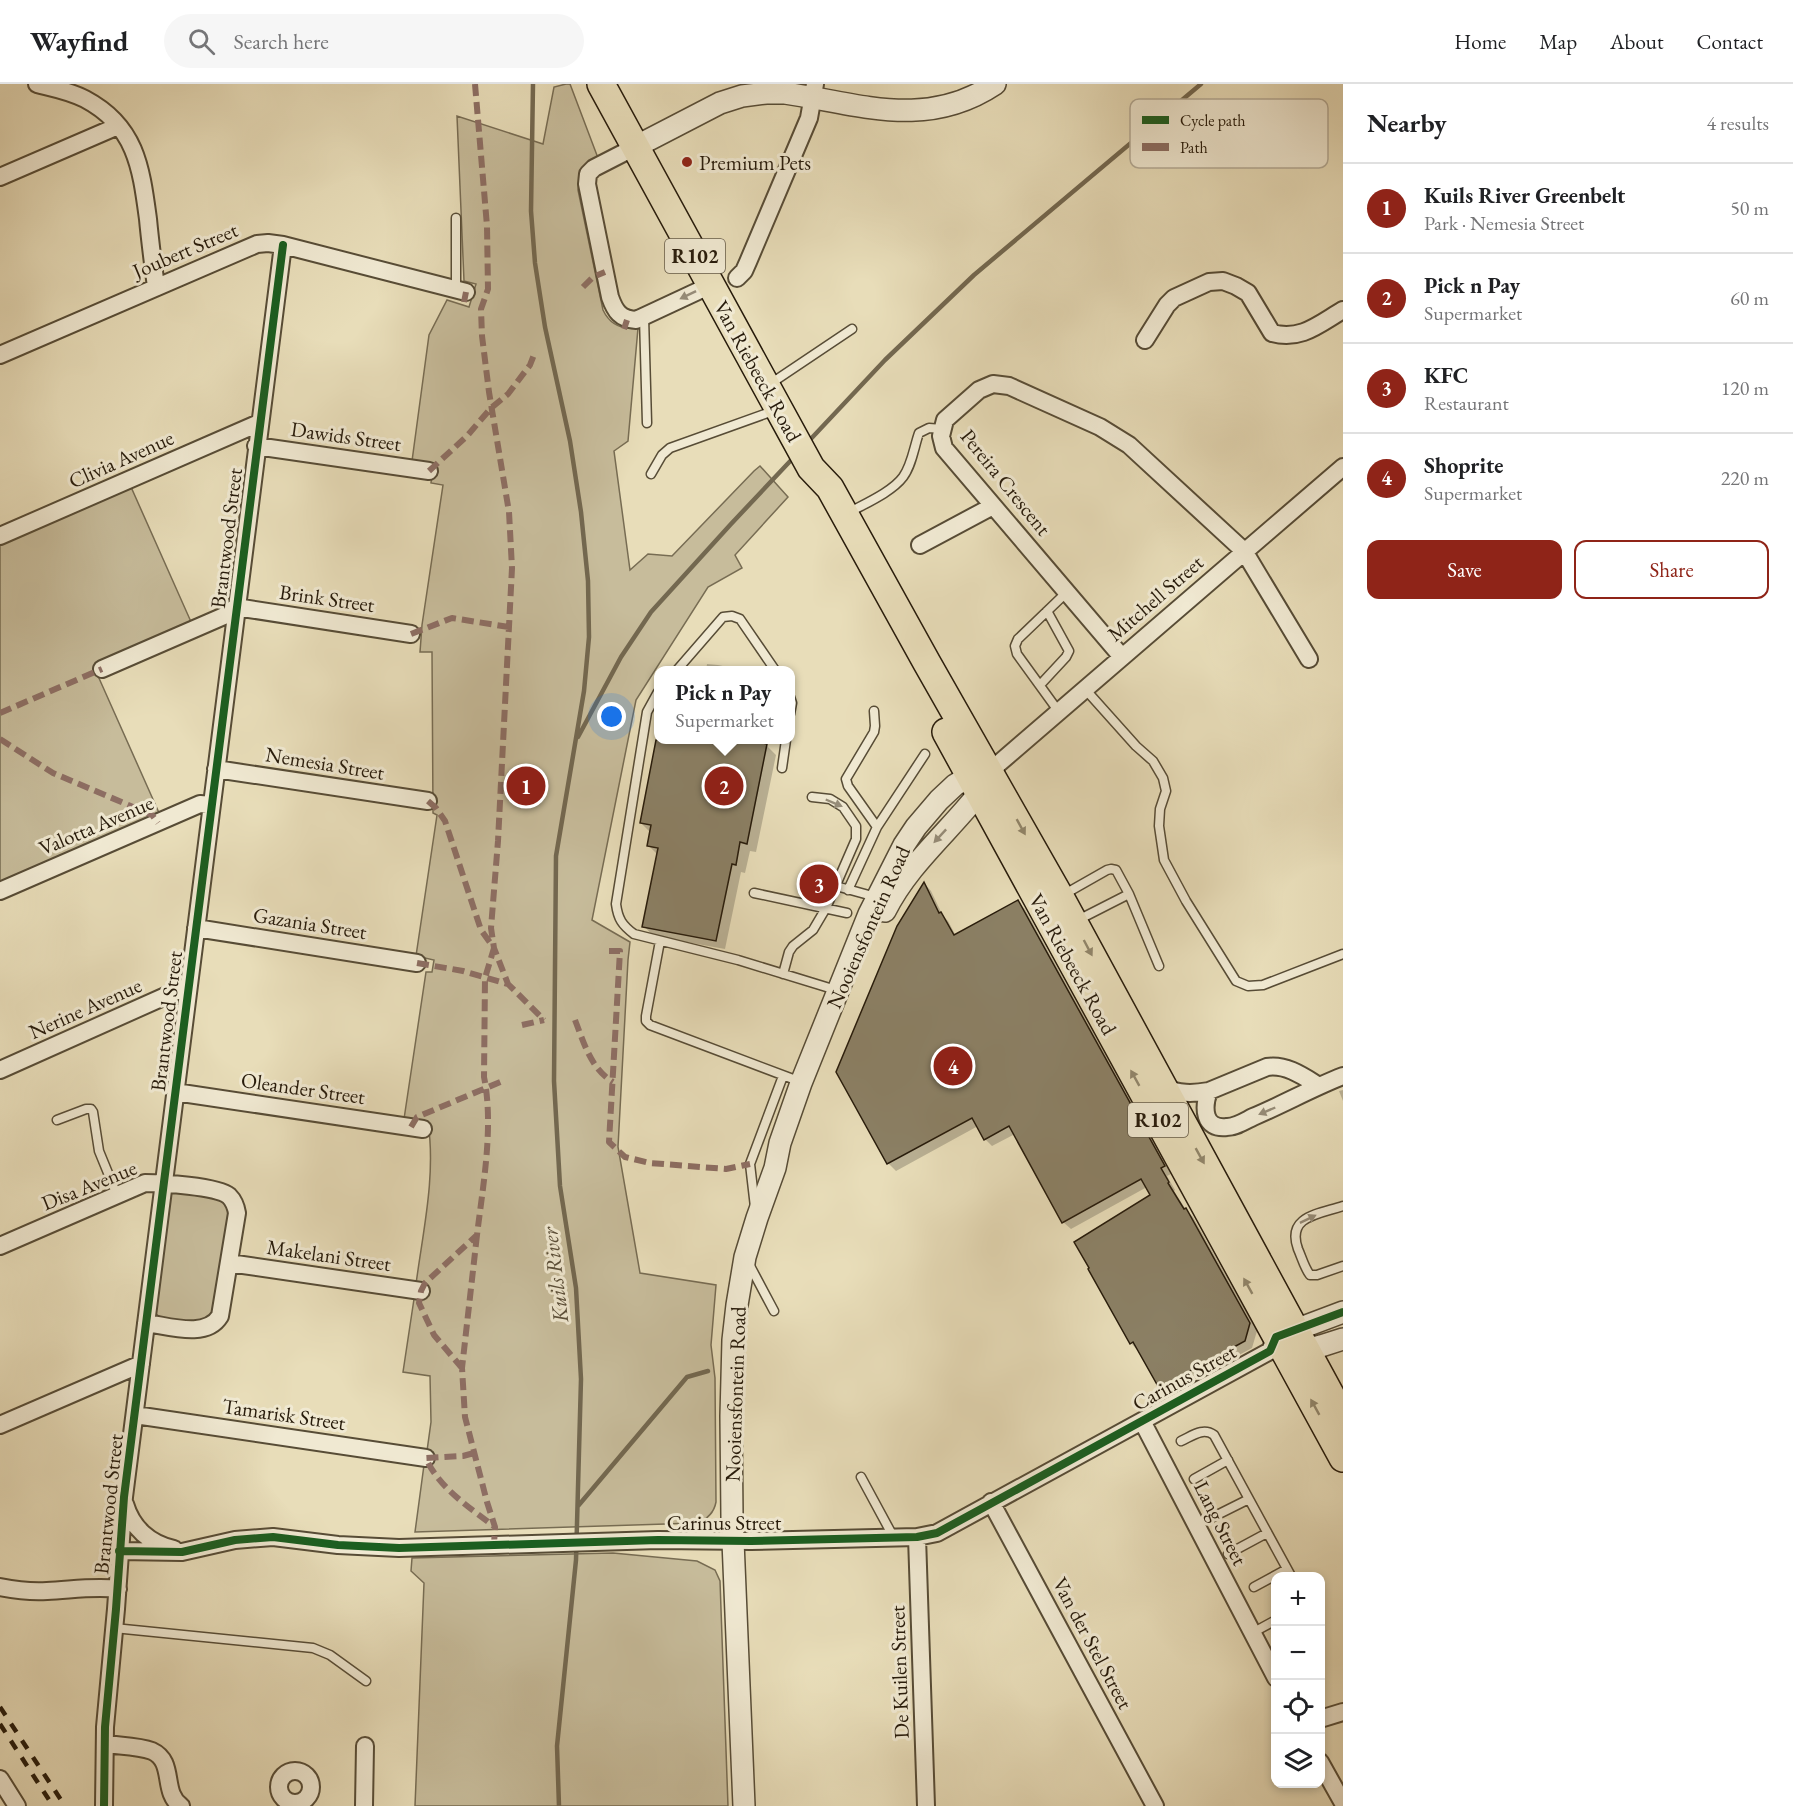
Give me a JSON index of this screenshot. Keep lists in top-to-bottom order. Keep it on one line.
{"streets":{"main road":["R102","Van Riebeeck Road"],"street":["Joubert Street","Dawids Street","Clivia Avenue","Pereira Crescent","Brantwood Street","Brink Street","Mitchell Street","Nemesia Street","Valotta Avenue","Gazania Street","Nooiensfontein Road","Nerine Avenue","Oleander Street","Disa Avenue","Makelani Street","Carinus Street","Tamarisk Street","Lang Street","Van der Stel Street","De Kuilen Street"]},"crossings":[["Joubert Street","Brantwood Street"],["Van Riebeeck Road","Mitchell Street"],["Van Riebeeck Road","Nooiensfontein Road"],["Van Riebeeck Road","Carinus Street"],["Dawids Street","Brantwood Street"],["Clivia Avenue","Brantwood Street"],["Pereira Crescent","Mitchell Street"],["Brantwood Street","Brink Street"],["Brantwood Street","Nemesia Street"],["Brantwood Street","Valotta Avenue"],["Brantwood Street","Gazania Street"],["Brantwood Street","Nerine Avenue"],["Brantwood Street","Oleander Street"],["Brantwood Street","Disa Avenue"],["Brantwood Street","Carinus Street"],["Brantwood Street","Tamarisk Street"],["Mitchell Street","Nooiensfontein Road"],["Nooiensfontein Road","Carinus Street"],["Carinus Street","Lang Street"],["Carinus Street","Van der Stel Street"],["Carinus Street","De Kuilen Street"]],"water":["Kuils River"],"places":["Premium Pets"],"legend":["Cycle path","Path"],"page":{"header":"Wayfind","search":"Search here","nav":["Home","Map","About","Contact"],"heading":["Nearby","4 results"],"list":[{"mark":"1","name":"Kuils River Greenbelt","note":"Park · Nemesia Street","value":"50 m"},{"mark":"2","name":"Pick n Pay","note":"Supermarket","value":"60 m"},{"mark":"3","name":"KFC","note":"Restaurant","value":"120 m"},{"mark":"4","name":"Shoprite","note":"Supermarket","value":"220 m"}],"buttons":["Save","Share"],"popup":["Pick n Pay","Supermarket"],"pins":["1","2","3","4"],"map_buttons":["+","−"]}}
